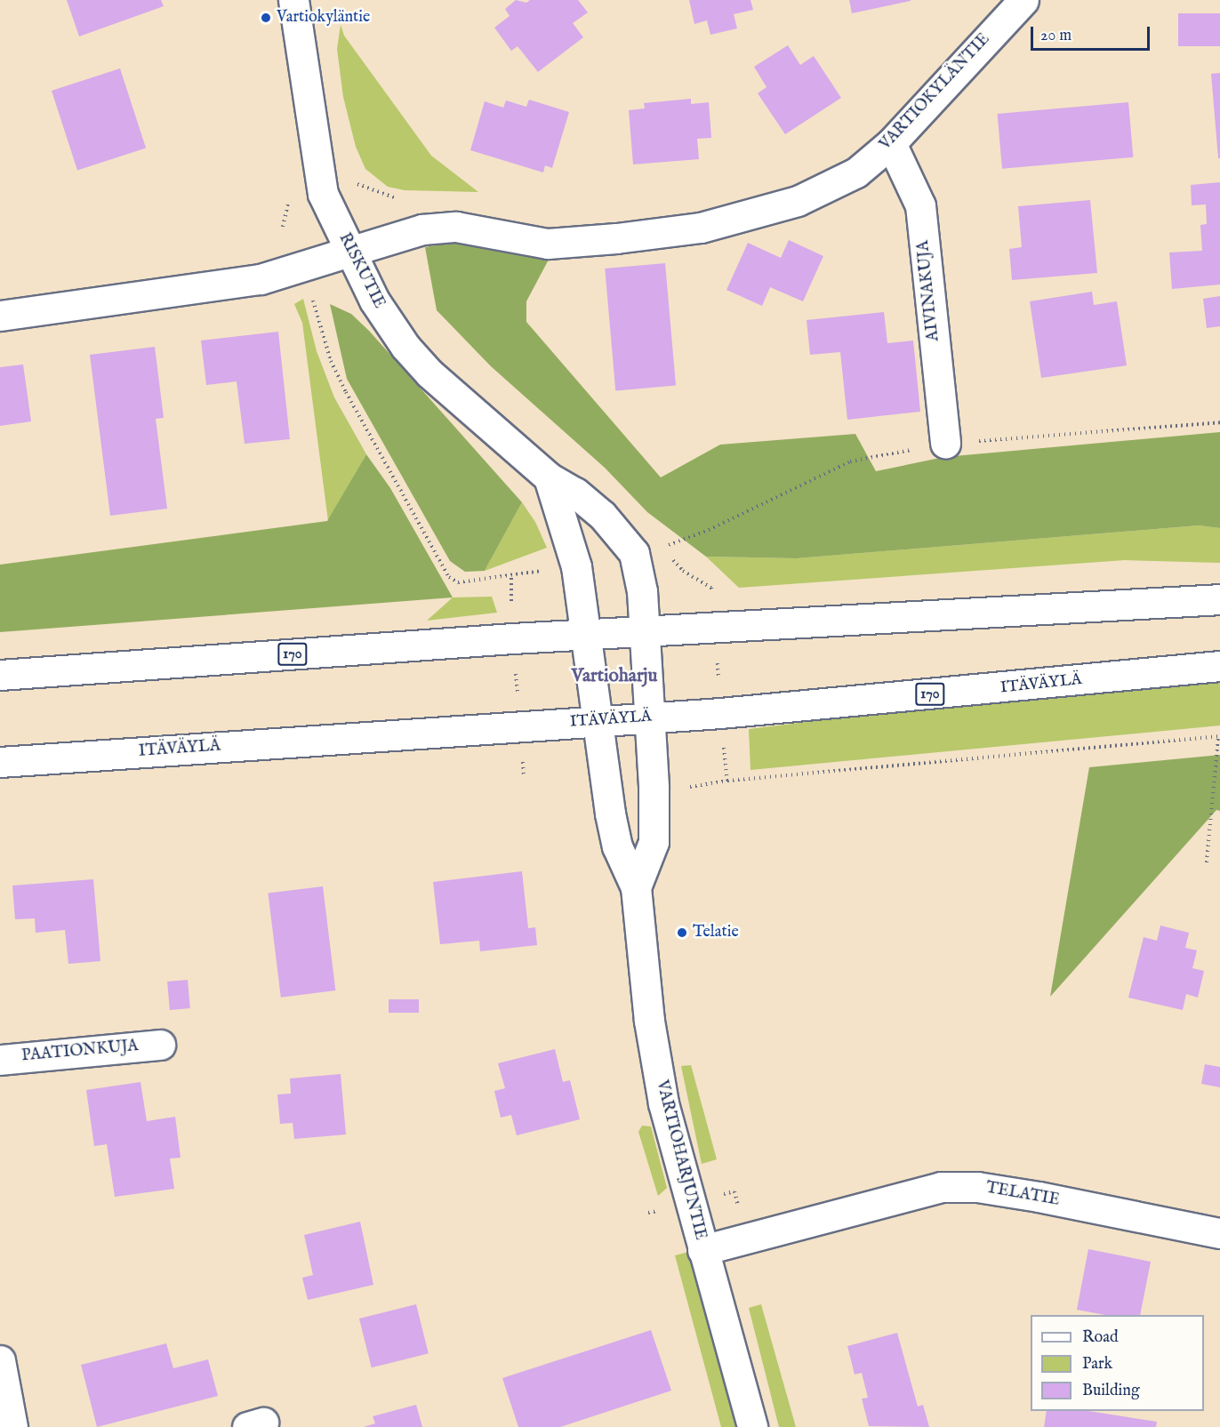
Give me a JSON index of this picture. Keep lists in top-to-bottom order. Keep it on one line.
{"streets":{"street":["VARTIOKYLÄNTIE","RISKUTIE","AIVINAKUJA","170","ITÄVÄYLÄ","PAATIONKUJA","VARTIOHARJUNTIE","TELATIE"]},"crossings":[["VARTIOKYLÄNTIE","RISKUTIE"],["VARTIOKYLÄNTIE","AIVINAKUJA"],["RISKUTIE","170"],["RISKUTIE","ITÄVÄYLÄ"],["RISKUTIE","VARTIOHARJUNTIE"],["170","VARTIOHARJUNTIE"],["ITÄVÄYLÄ","VARTIOHARJUNTIE"],["VARTIOHARJUNTIE","TELATIE"]],"districts":["Vartioharju"],"places":["Vartiokyläntie","Telatie"],"legend":["Road","Park","Building"],"scale_bar":"20 m"}
